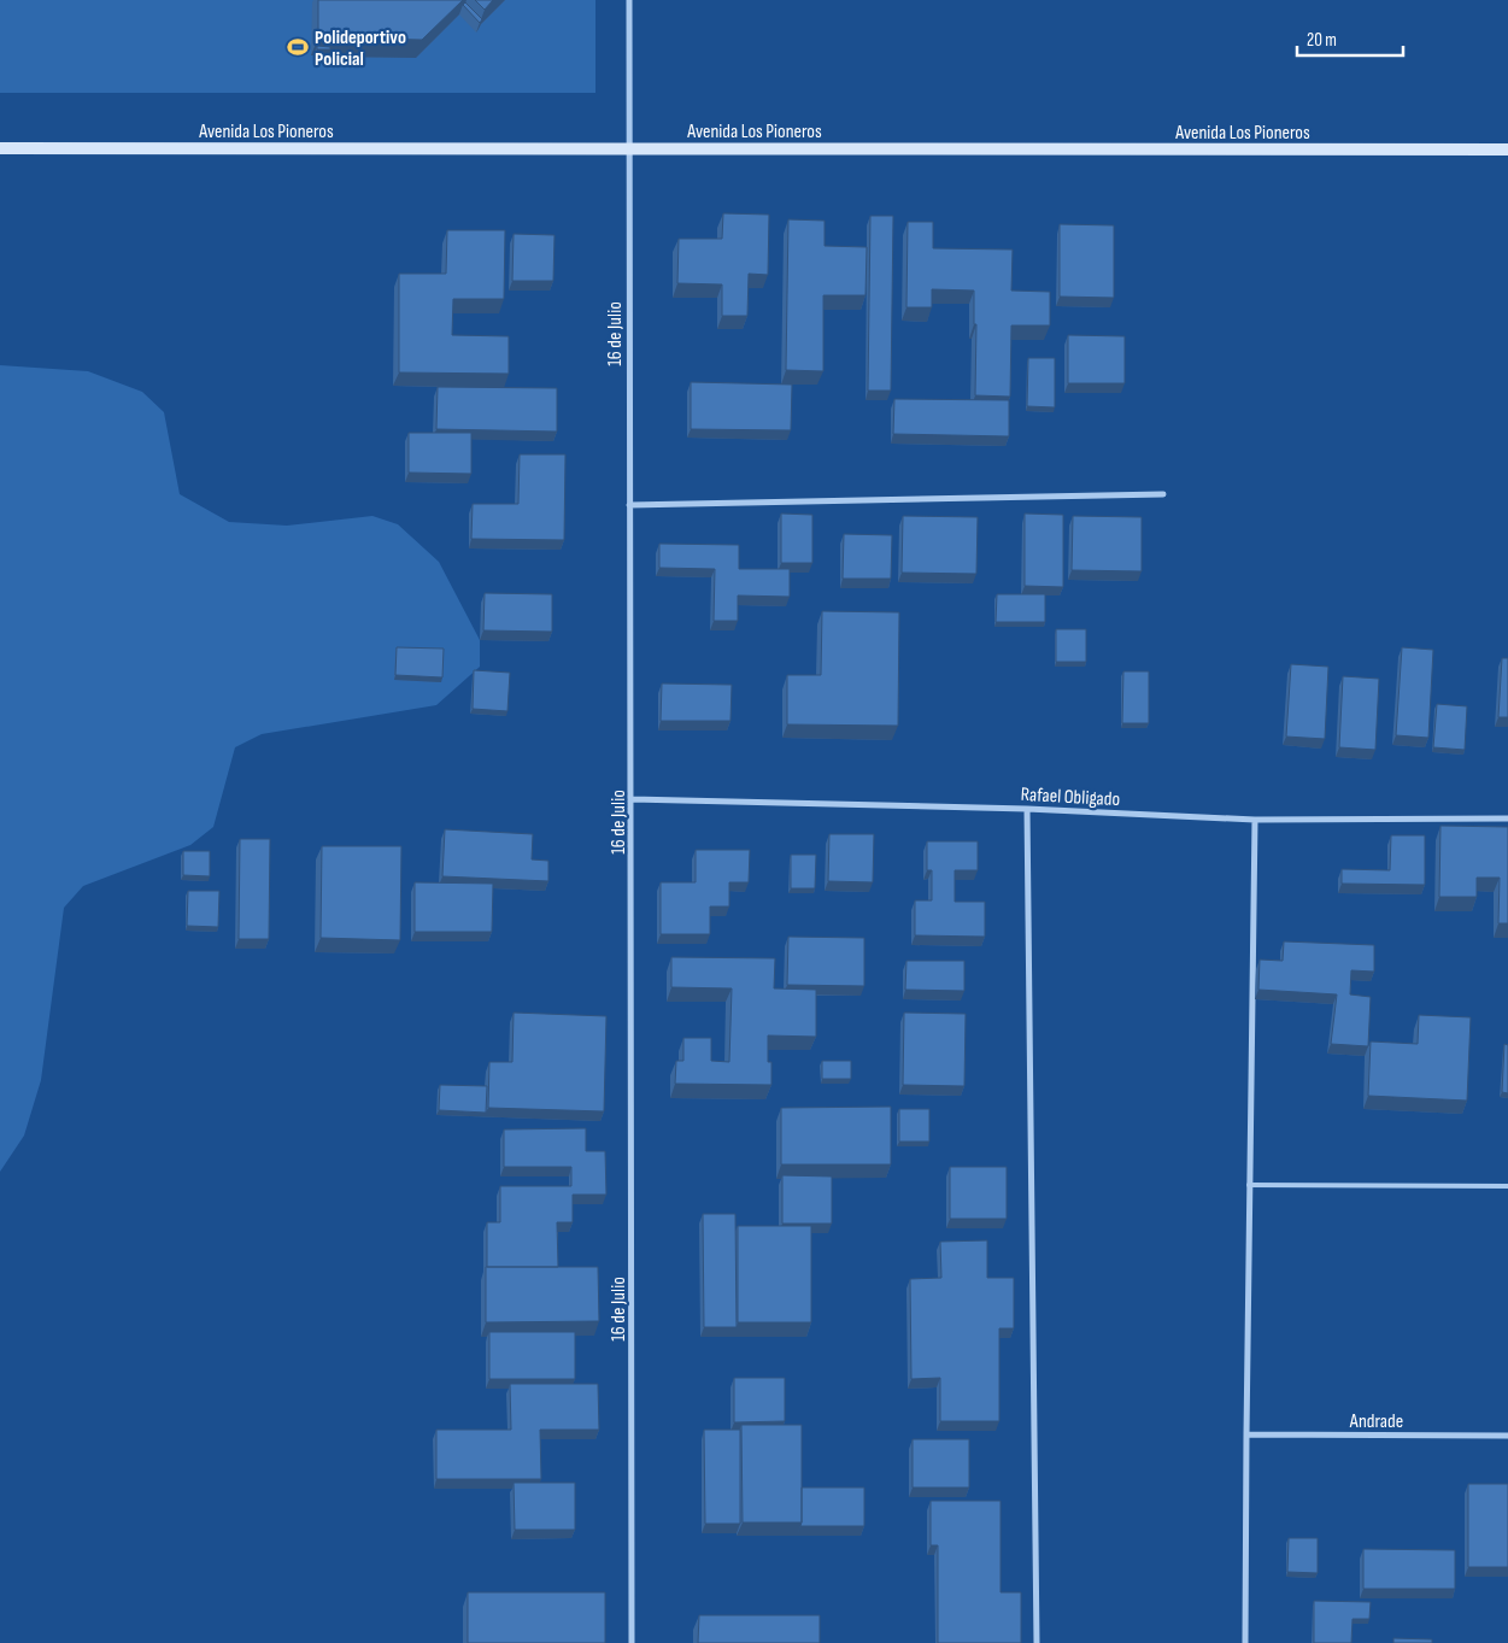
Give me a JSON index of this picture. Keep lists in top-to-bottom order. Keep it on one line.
{"streets":{"main road":["Avenida Los Pioneros"],"street":["16 de Julio","Rafael Obligado","Andrade"]},"crossings":[["Avenida Los Pioneros","16 de Julio"],["16 de Julio","Rafael Obligado"]],"places":{"sports":["Polideportivo Policial"]},"scale_bar":"20 m"}
